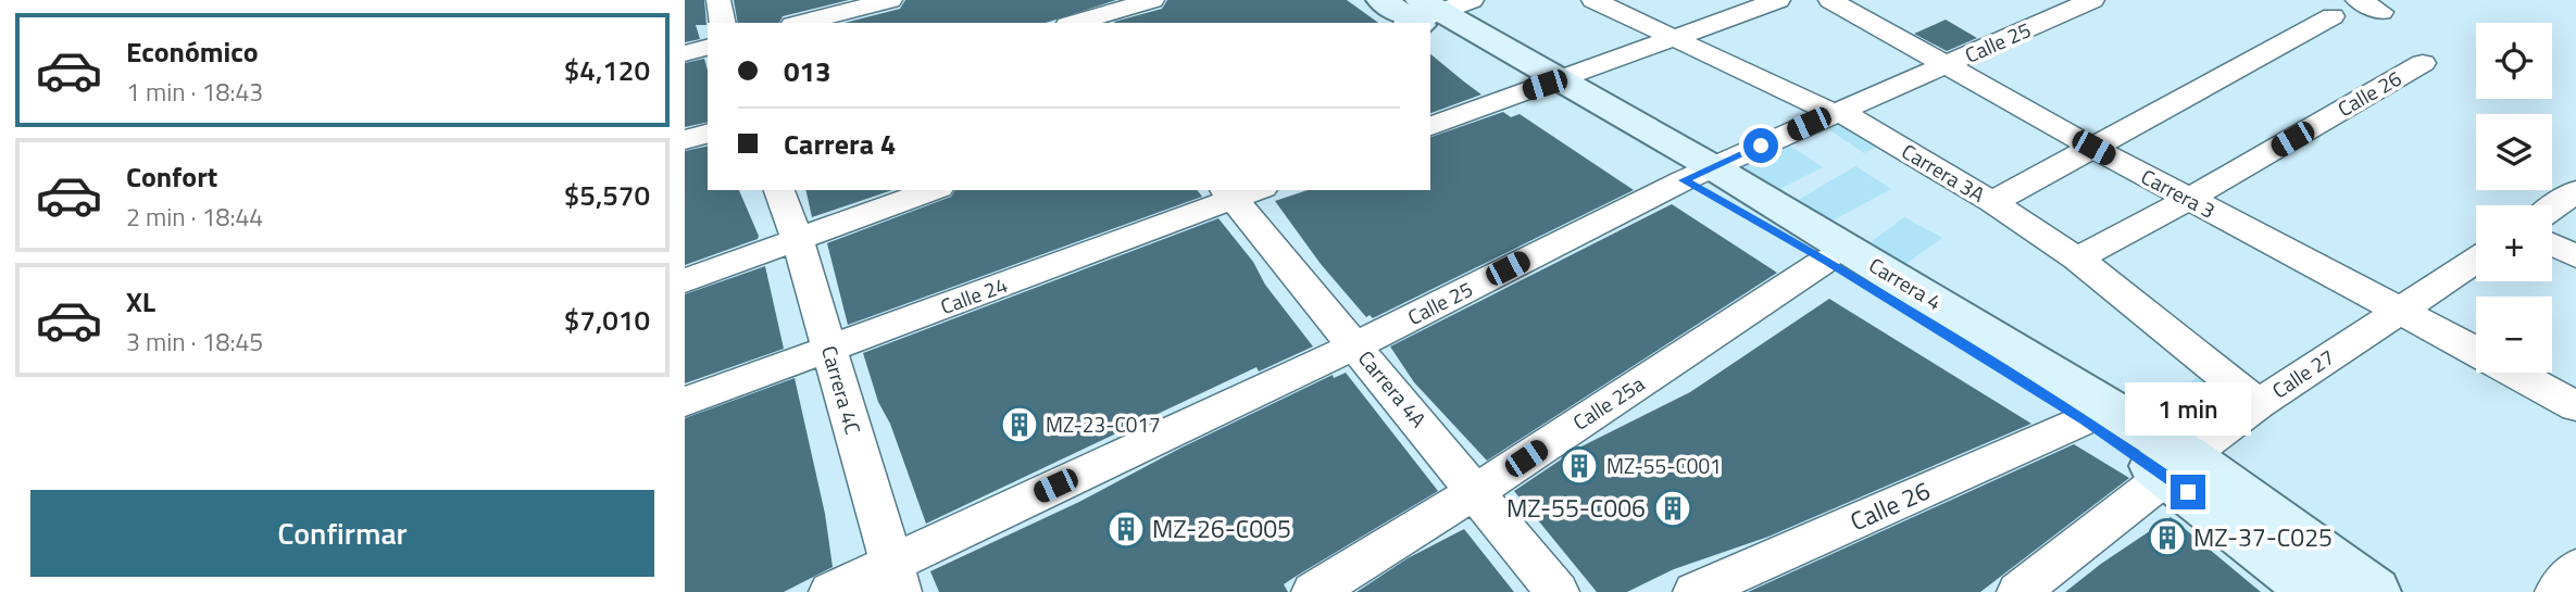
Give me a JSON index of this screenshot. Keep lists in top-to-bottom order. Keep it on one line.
{"streets":{"main road":["Carrera 4"],"street":["Calle 25","Calle 26","Carrera 3A","Carrera 3","Calle 24","Calle 27","Carrera 4A","Carrera 4C","Calle 25a"]},"crossings":[["Calle 25","Carrera 3A"],["Calle 25","Carrera 3"],["Calle 25","Carrera 4"],["Calle 25","Carrera 4A"],["Calle 25","Carrera 4C"],["Calle 26","Carrera 3A"],["Calle 26","Carrera 3"],["Calle 26","Carrera 4"],["Carrera 3A","Calle 27"],["Carrera 3","Calle 27"],["Carrera 4","Calle 27"],["Carrera 4","Calle 25a"],["Calle 24","Carrera 4A"],["Calle 24","Carrera 4C"],["Carrera 4A","Calle 25a"]],"places":{"building":["MZ-23-C017","MZ-55-C001","MZ-55-C006","MZ-26-C005","MZ-37-C025"]},"page":{"list":[{"name":"Económico","note":"1 min · 18:43","value":"$4,120"},{"name":"Confort","note":"2 min · 18:44","value":"$5,570"},{"name":"XL","note":"3 min · 18:45","value":"$7,010"}],"map_buttons":["+","−"],"banner":["013","Carrera 4"],"bubble":"1 min","buttons":"Confirmar"}}
